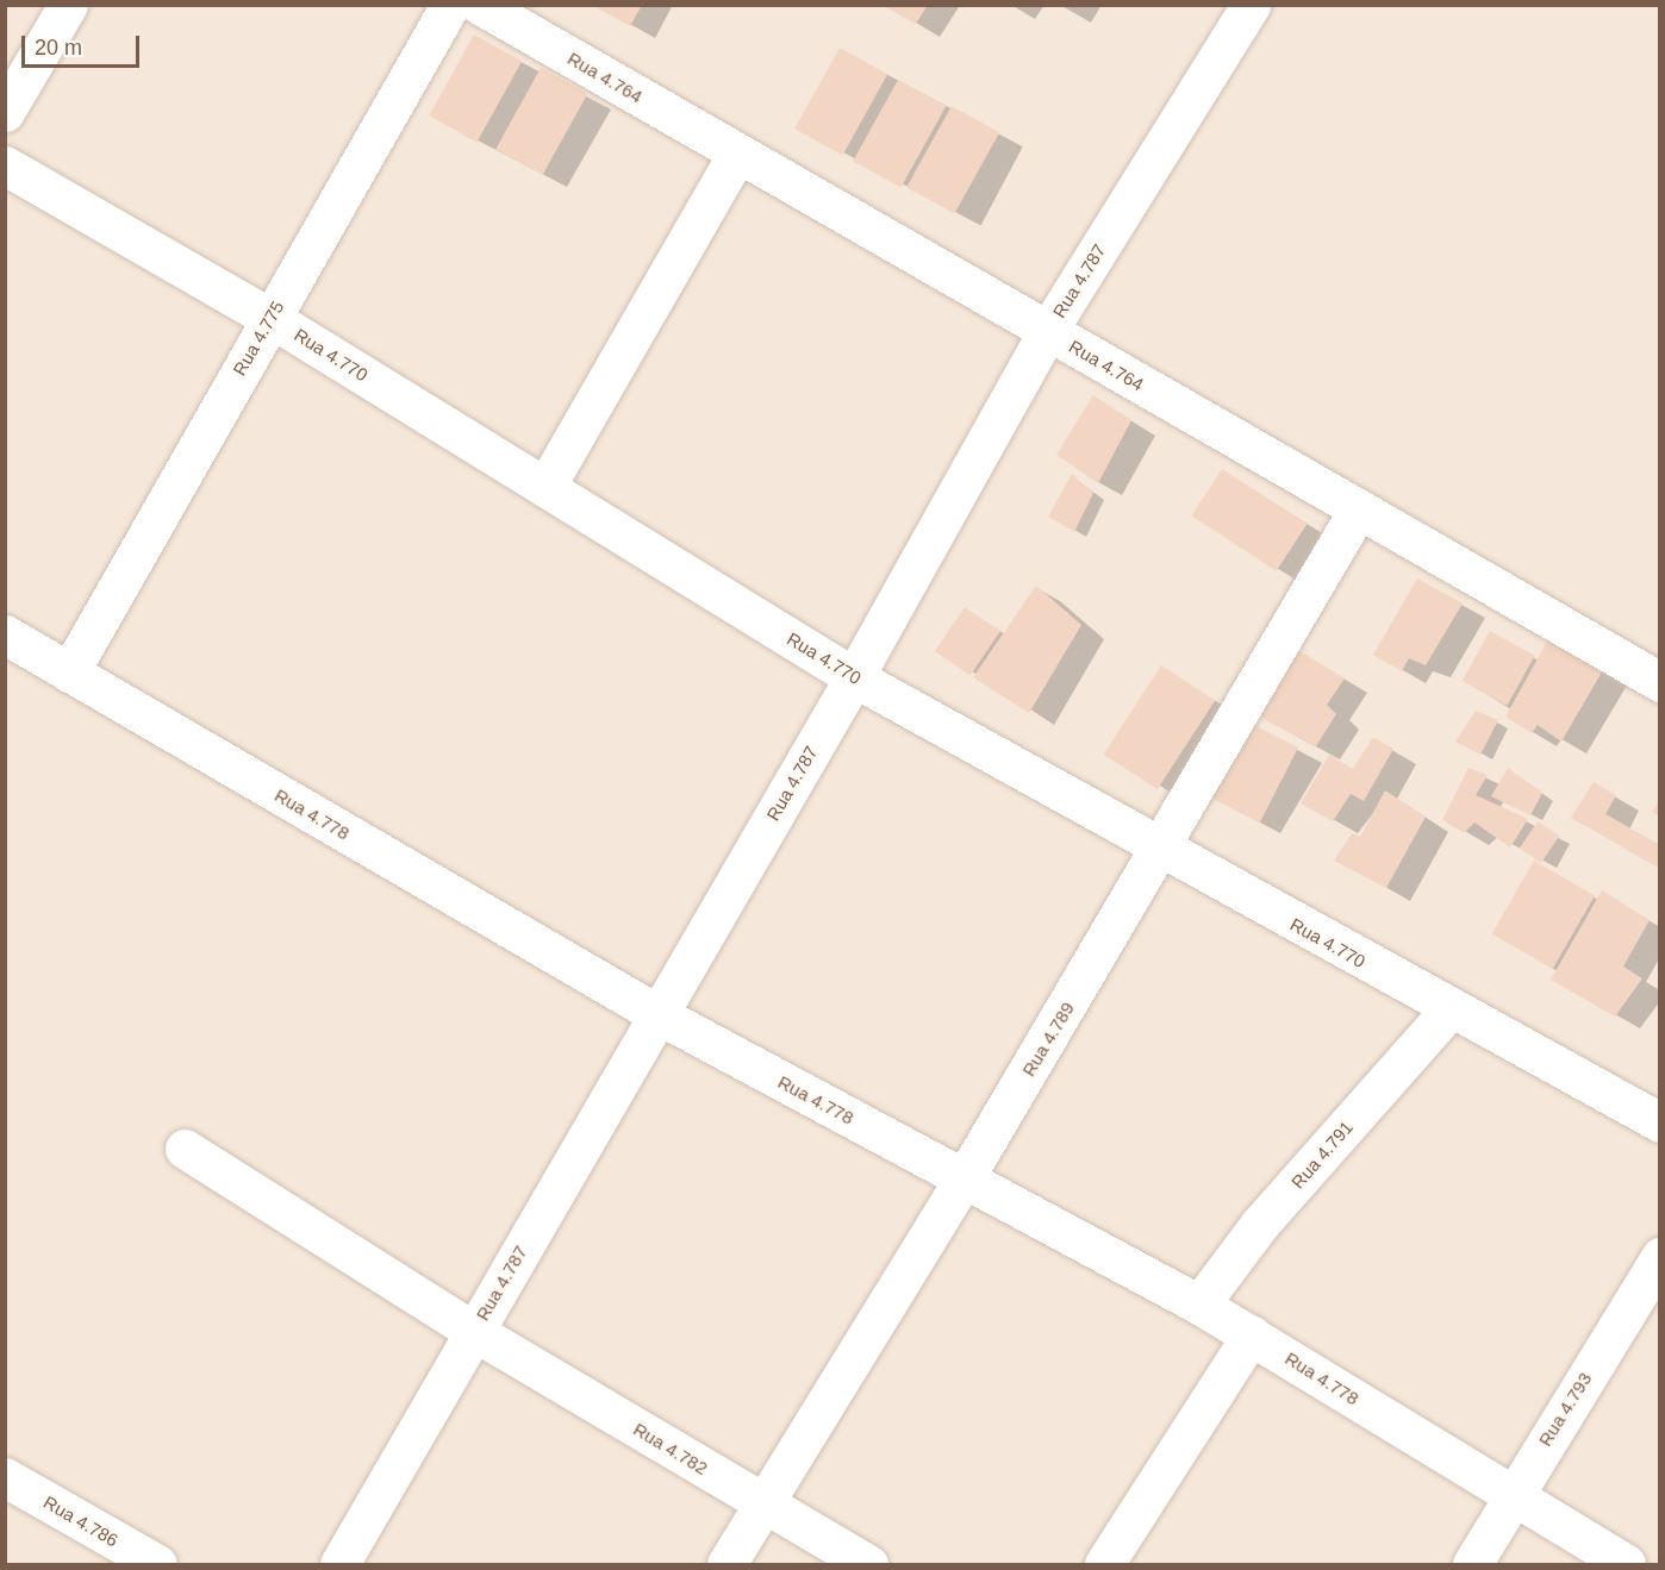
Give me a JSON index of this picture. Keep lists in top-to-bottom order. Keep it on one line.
{"streets":{"street":["Rua 4.764","Rua 4.787","Rua 4.775","Rua 4.770","Rua 4.778","Rua 4.789","Rua 4.791","Rua 4.793","Rua 4.782","Rua 4.786"]},"crossings":[["Rua 4.764","Rua 4.787"],["Rua 4.764","Rua 4.789"],["Rua 4.787","Rua 4.770"],["Rua 4.787","Rua 4.778"],["Rua 4.787","Rua 4.782"],["Rua 4.775","Rua 4.770"],["Rua 4.775","Rua 4.778"],["Rua 4.770","Rua 4.789"],["Rua 4.770","Rua 4.791"],["Rua 4.778","Rua 4.789"],["Rua 4.778","Rua 4.791"],["Rua 4.778","Rua 4.793"],["Rua 4.789","Rua 4.782"]],"scale_bar":"20 m"}
